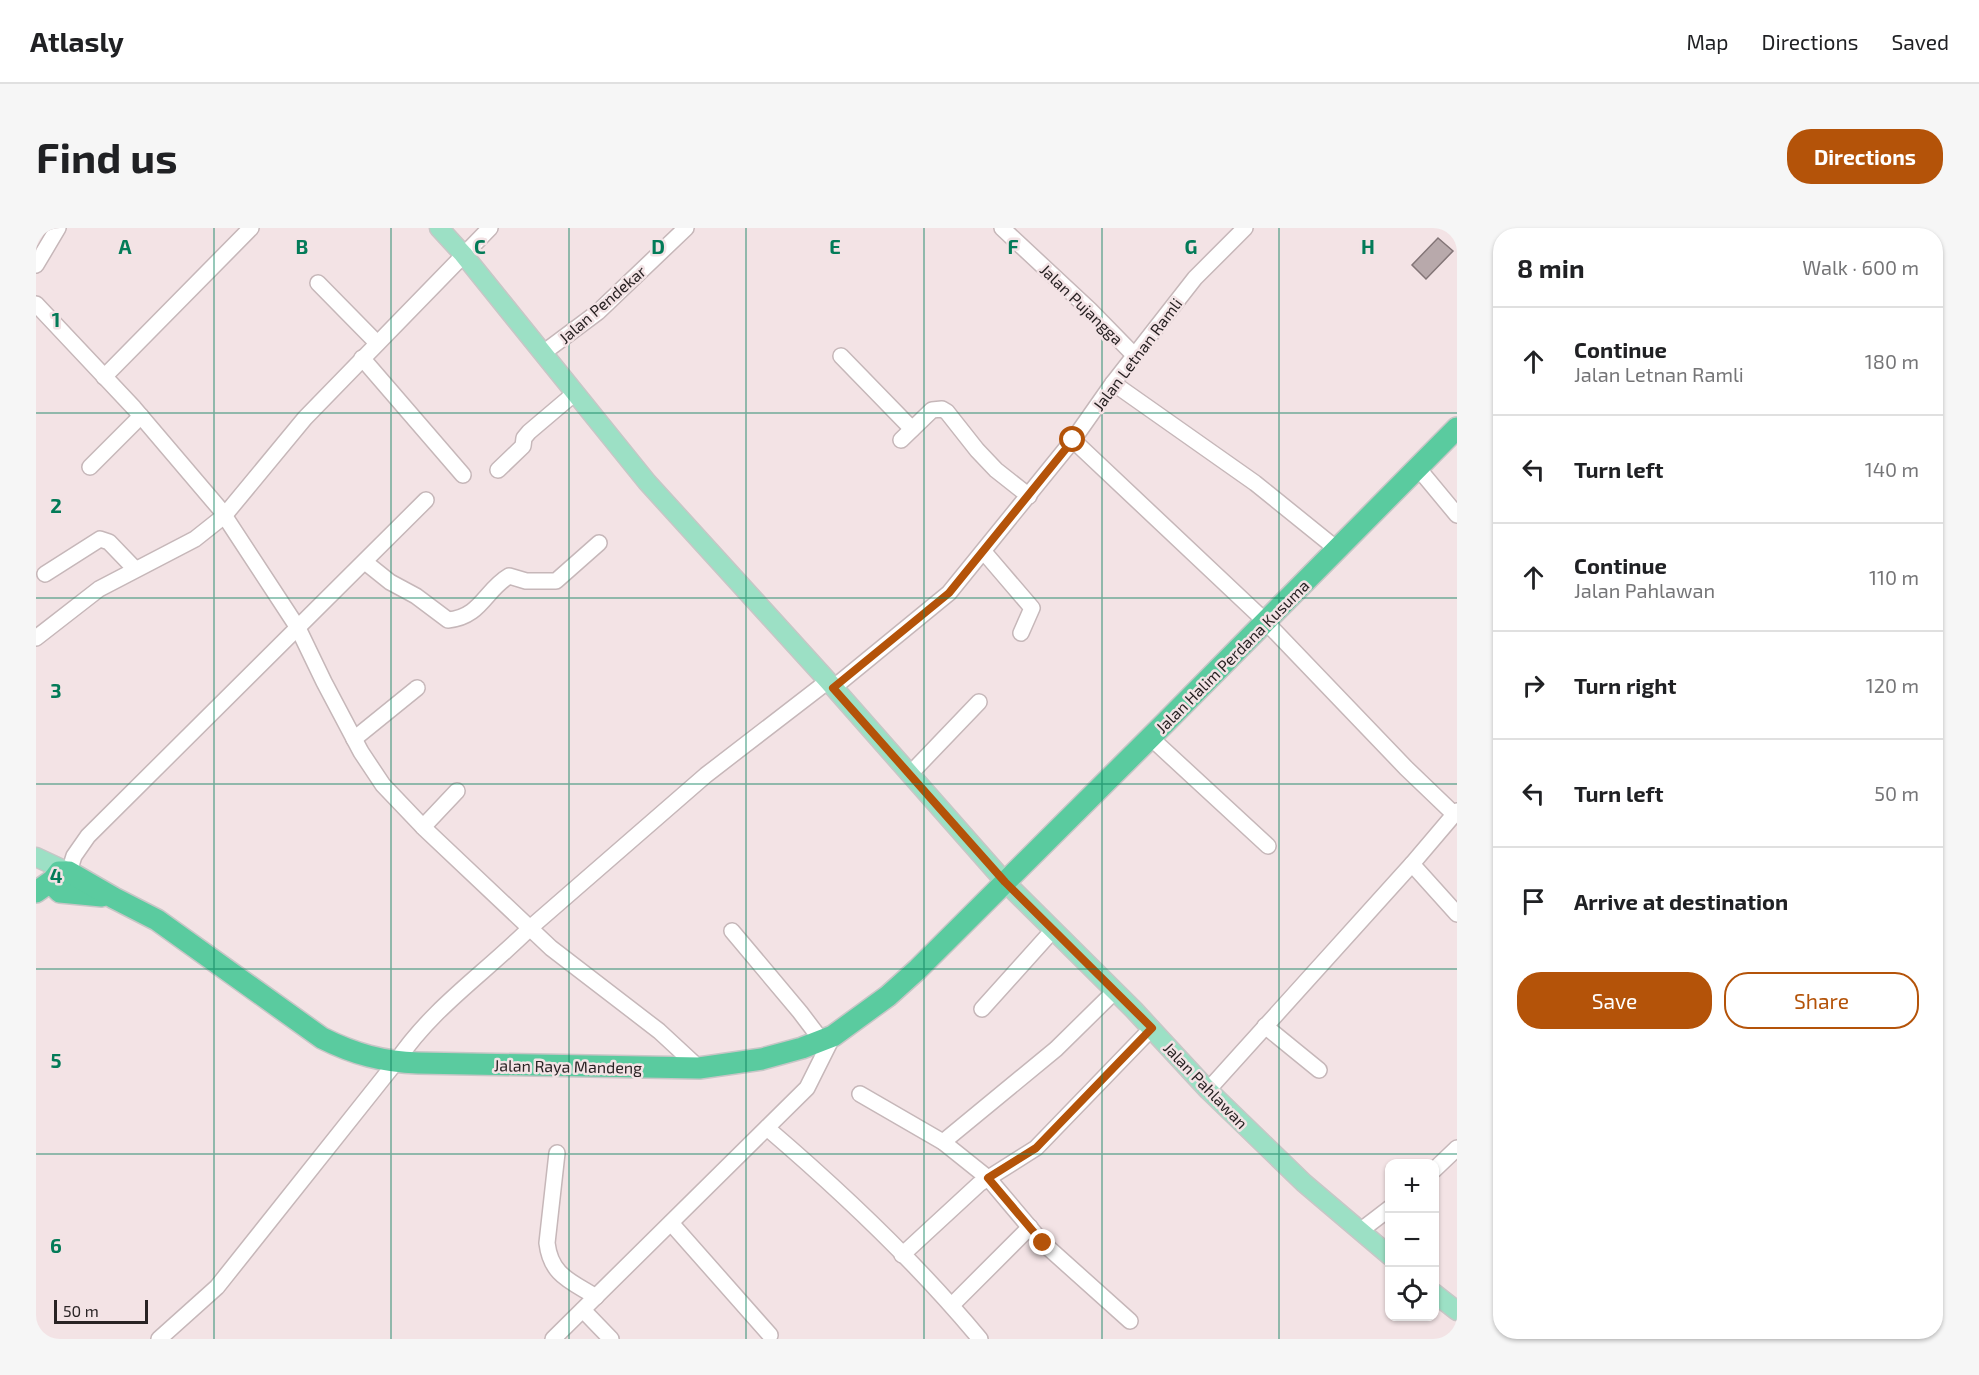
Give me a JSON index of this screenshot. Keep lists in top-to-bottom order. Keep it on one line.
{"streets":{"highway":["Jalan Halim Perdana Kusuma","Jalan Raya Mandeng"],"main road":["Jalan Pahlawan"],"street":["Jalan Pendekar","Jalan Pujangga","Jalan Letnan Ramli"]},"crossings":[["Jalan Pendekar","Jalan Pahlawan"],["Jalan Pujangga","Jalan Letnan Ramli"],["Jalan Letnan Ramli","Jalan Raya Mandeng"],["Jalan Letnan Ramli","Jalan Pahlawan"],["Jalan Halim Perdana Kusuma","Jalan Raya Mandeng"],["Jalan Halim Perdana Kusuma","Jalan Pahlawan"],["Jalan Raya Mandeng","Jalan Pahlawan"]],"scale_bar":"50 m","page":{"header":"Atlasly","nav":["Map","Directions","Saved"],"buttons":["Directions",["Save","Share"]],"title":"Find us","heading":["8 min","Walk · 600 m"],"list":[["Continue","Jalan Letnan Ramli","180 m"],["Turn left","140 m"],["Continue","Jalan Pahlawan","110 m"],["Turn right","120 m"],["Turn left","50 m"],"Arrive at destination"],"map_buttons":["+","−"],"scale":"50 m"},"grid":{"columns":["A","B","C","D","E","F","G","H"],"rows":["1","2","3","4","5","6"]}}
